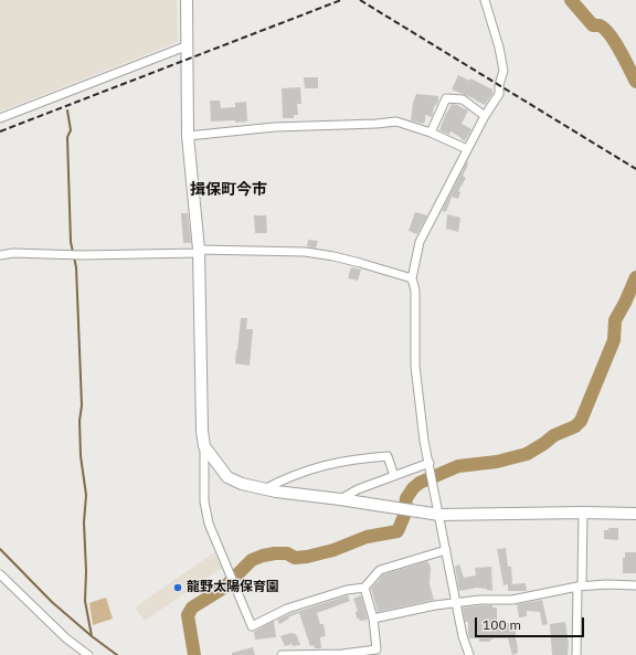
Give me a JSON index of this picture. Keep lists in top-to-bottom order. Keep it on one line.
{"districts":["揖保町今市"],"places":["龍野太陽保育園"],"scale_bar":"100 m"}
